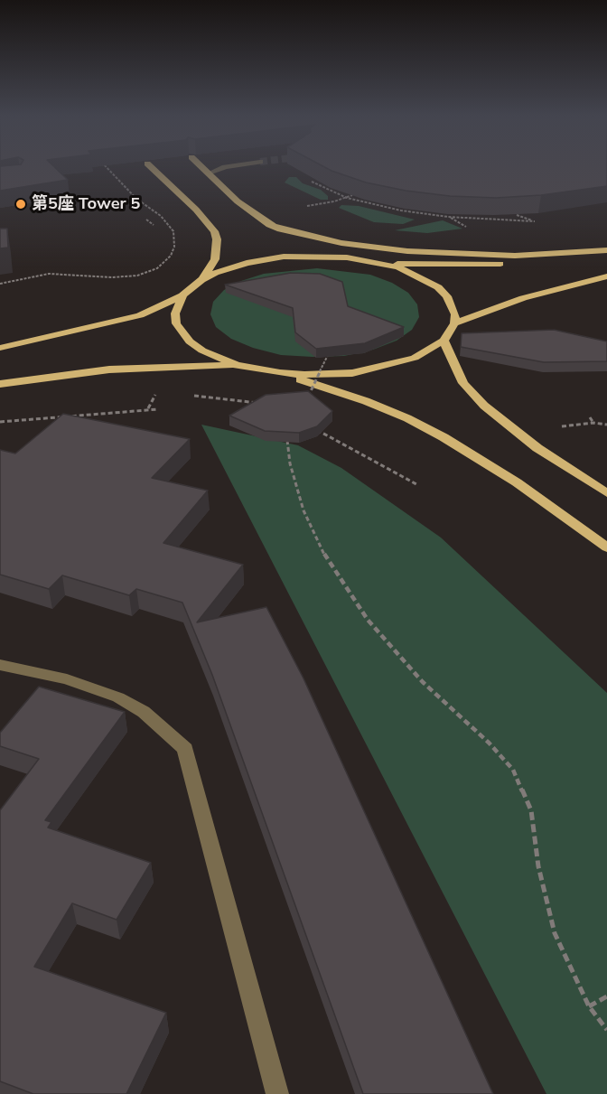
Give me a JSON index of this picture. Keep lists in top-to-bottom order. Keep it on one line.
{"places":["第5座 Tower 5"]}
